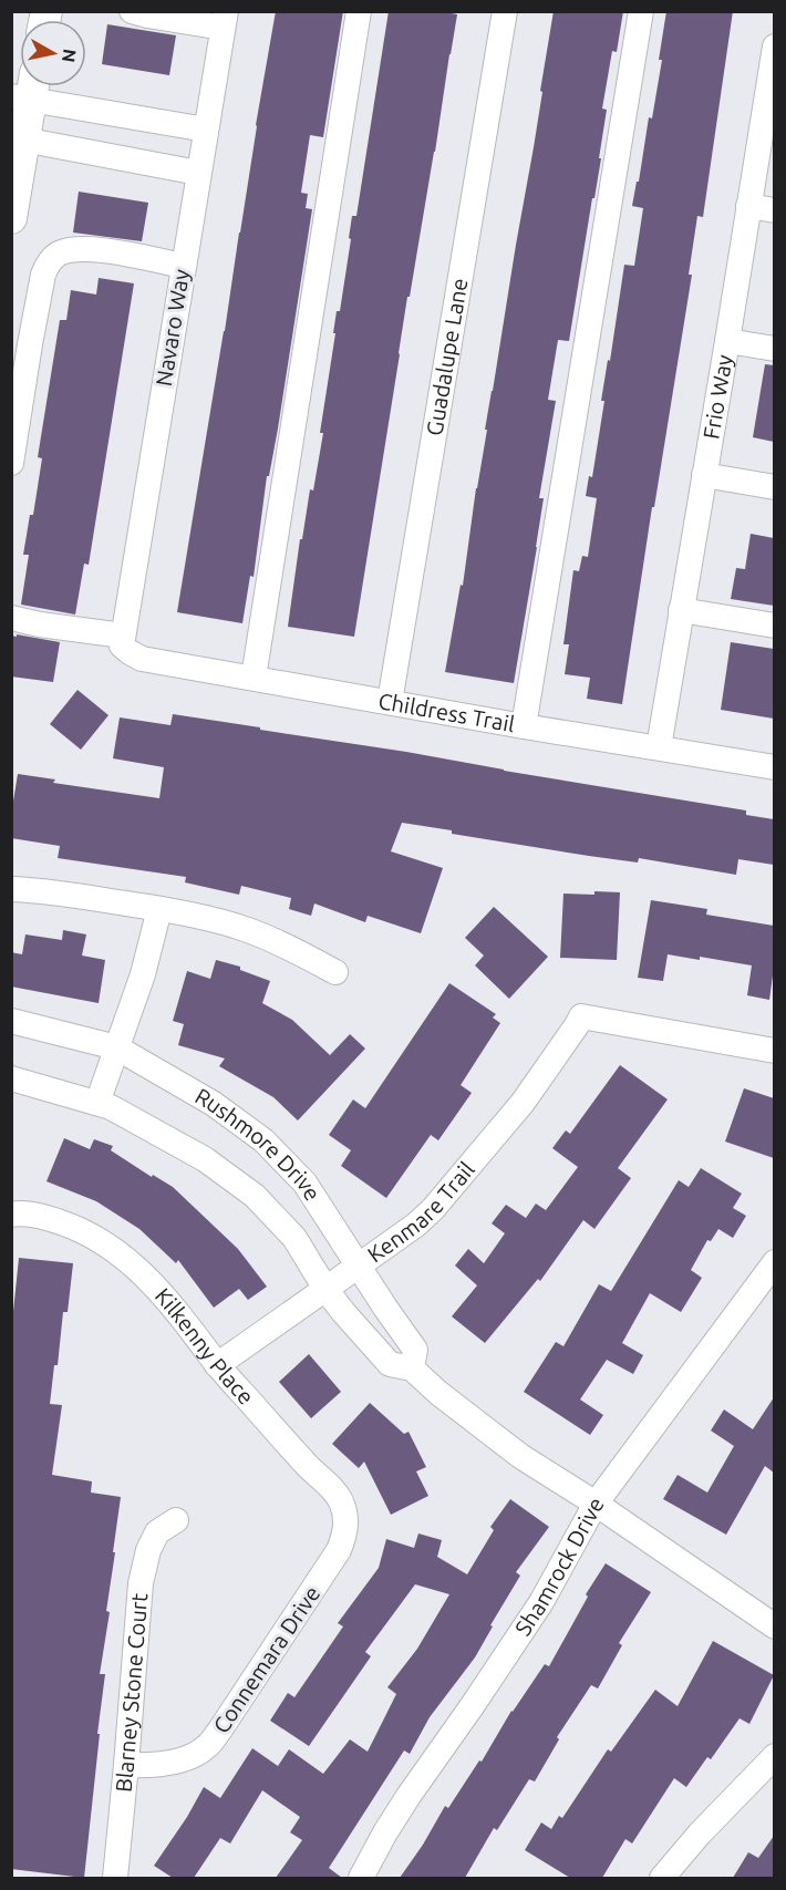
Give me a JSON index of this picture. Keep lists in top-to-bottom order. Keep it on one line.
{"streets":{"street":["Navaro Way","Guadalupe Lane","Frio Way","Childress Trail","Rushmore Drive","Kenmare Trail","Kilkenny Place","Shamrock Drive","Connemara Drive","Blarney Stone Court"]},"crossings":[["Navaro Way","Childress Trail"],["Guadalupe Lane","Childress Trail"],["Frio Way","Childress Trail"],["Rushmore Drive","Kenmare Trail"],["Rushmore Drive","Shamrock Drive"],["Kenmare Trail","Kilkenny Place"],["Kilkenny Place","Connemara Drive"],["Connemara Drive","Blarney Stone Court"]],"north":"right"}
